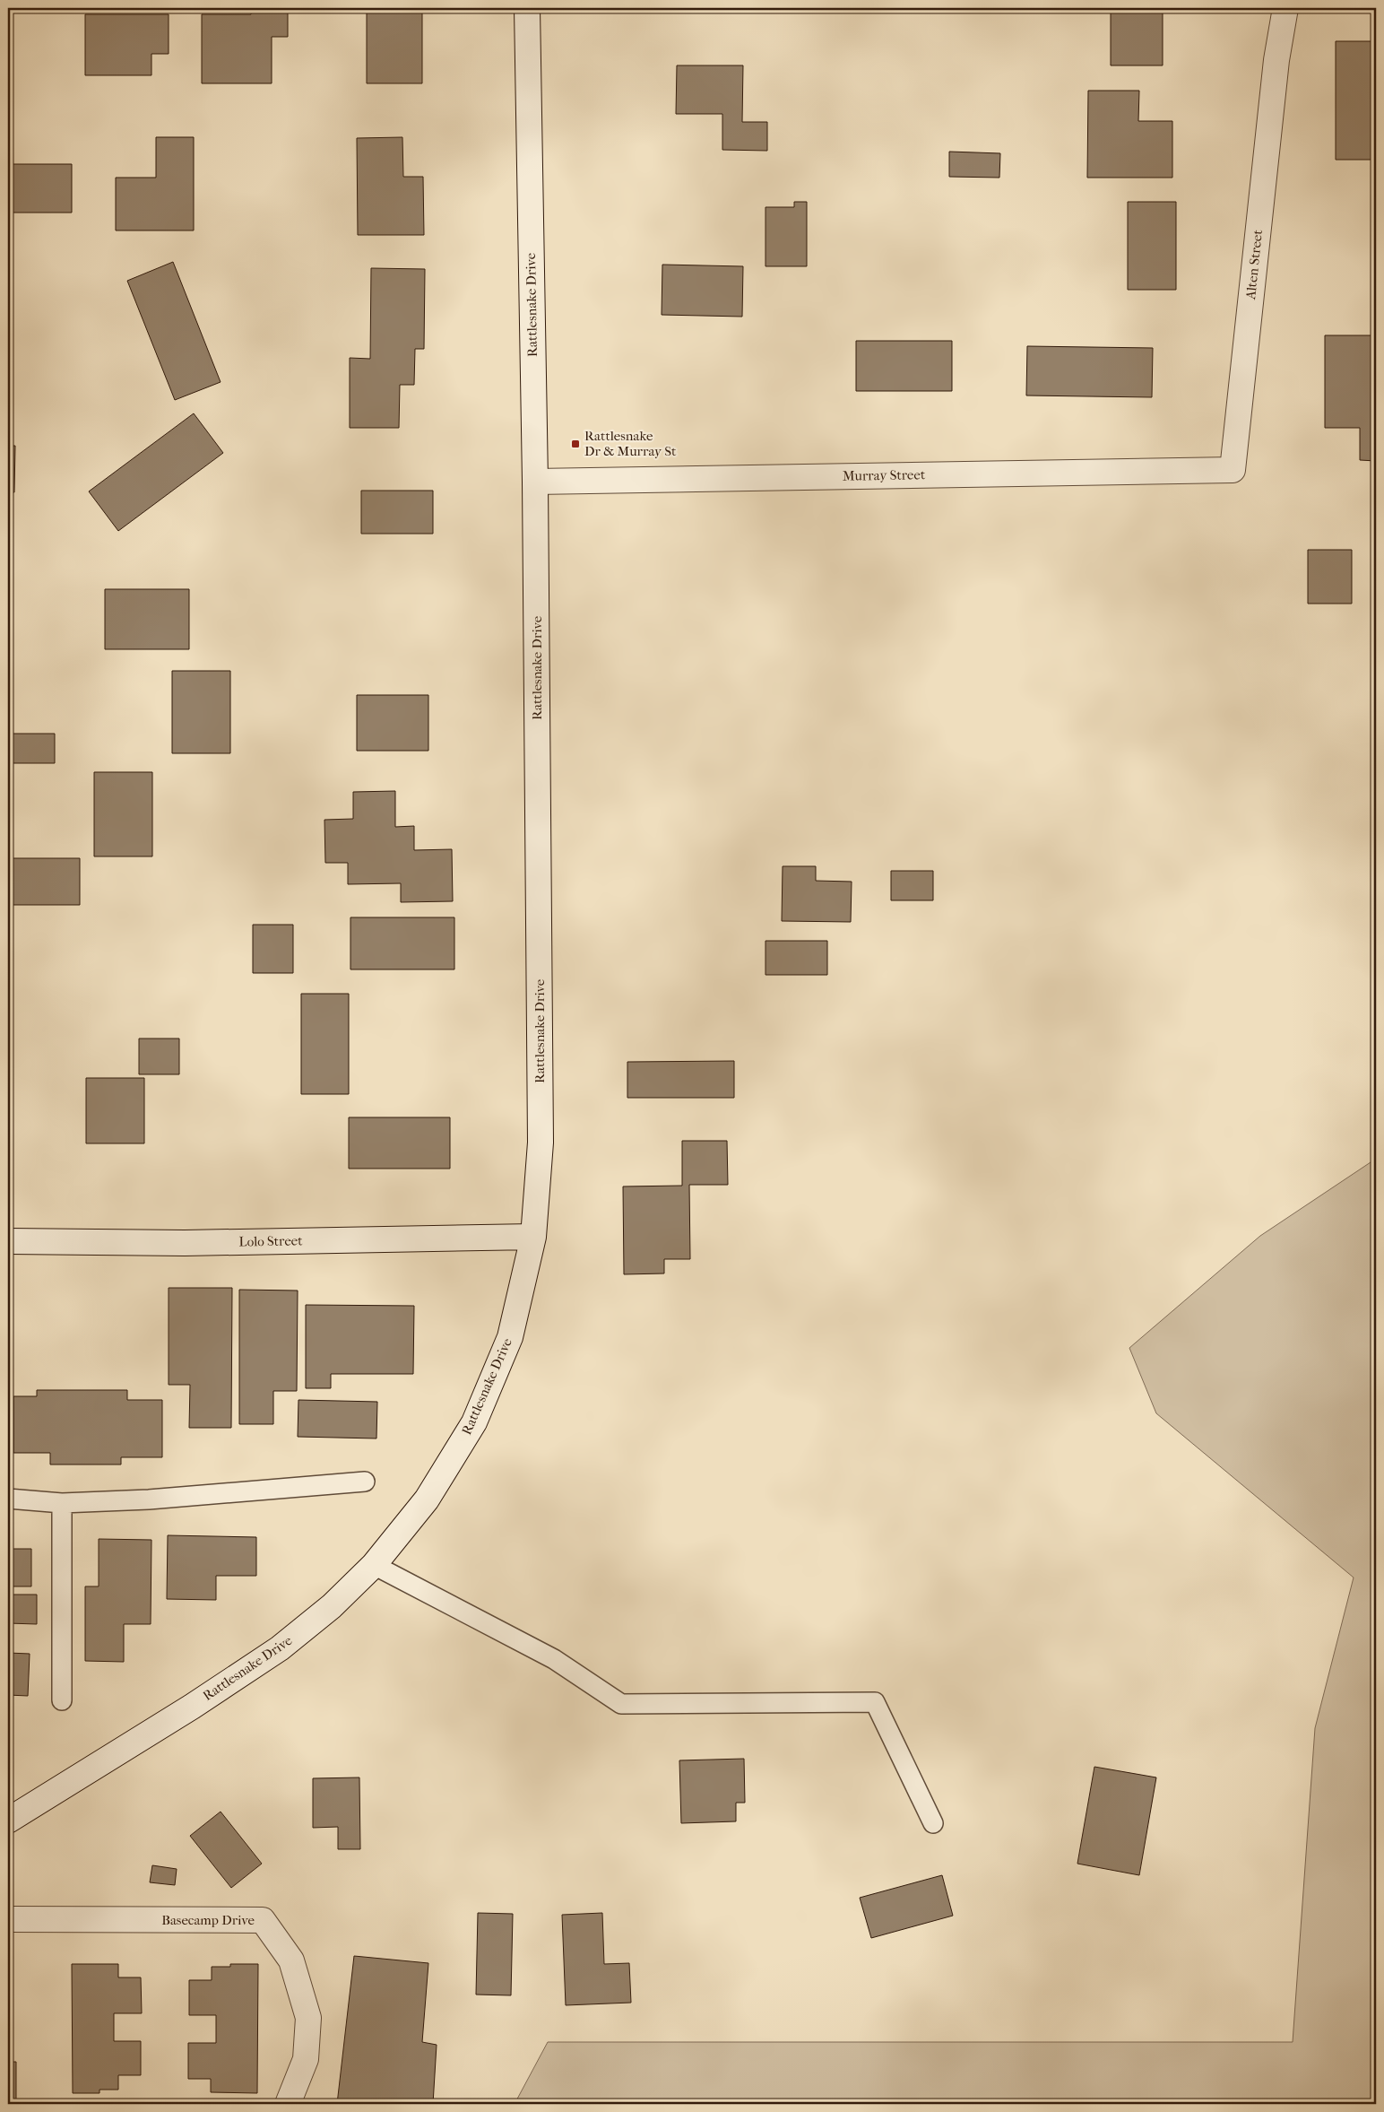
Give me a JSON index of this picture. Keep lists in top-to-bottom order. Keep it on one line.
{"streets":{"street":["Alten Street","Rattlesnake Drive","Murray Street","Lolo Street","Basecamp Drive"]},"crossings":[["Alten Street","Murray Street"],["Rattlesnake Drive","Murray Street"],["Rattlesnake Drive","Lolo Street"]],"places":{"transit":["Rattlesnake Dr & Murray St"]}}
